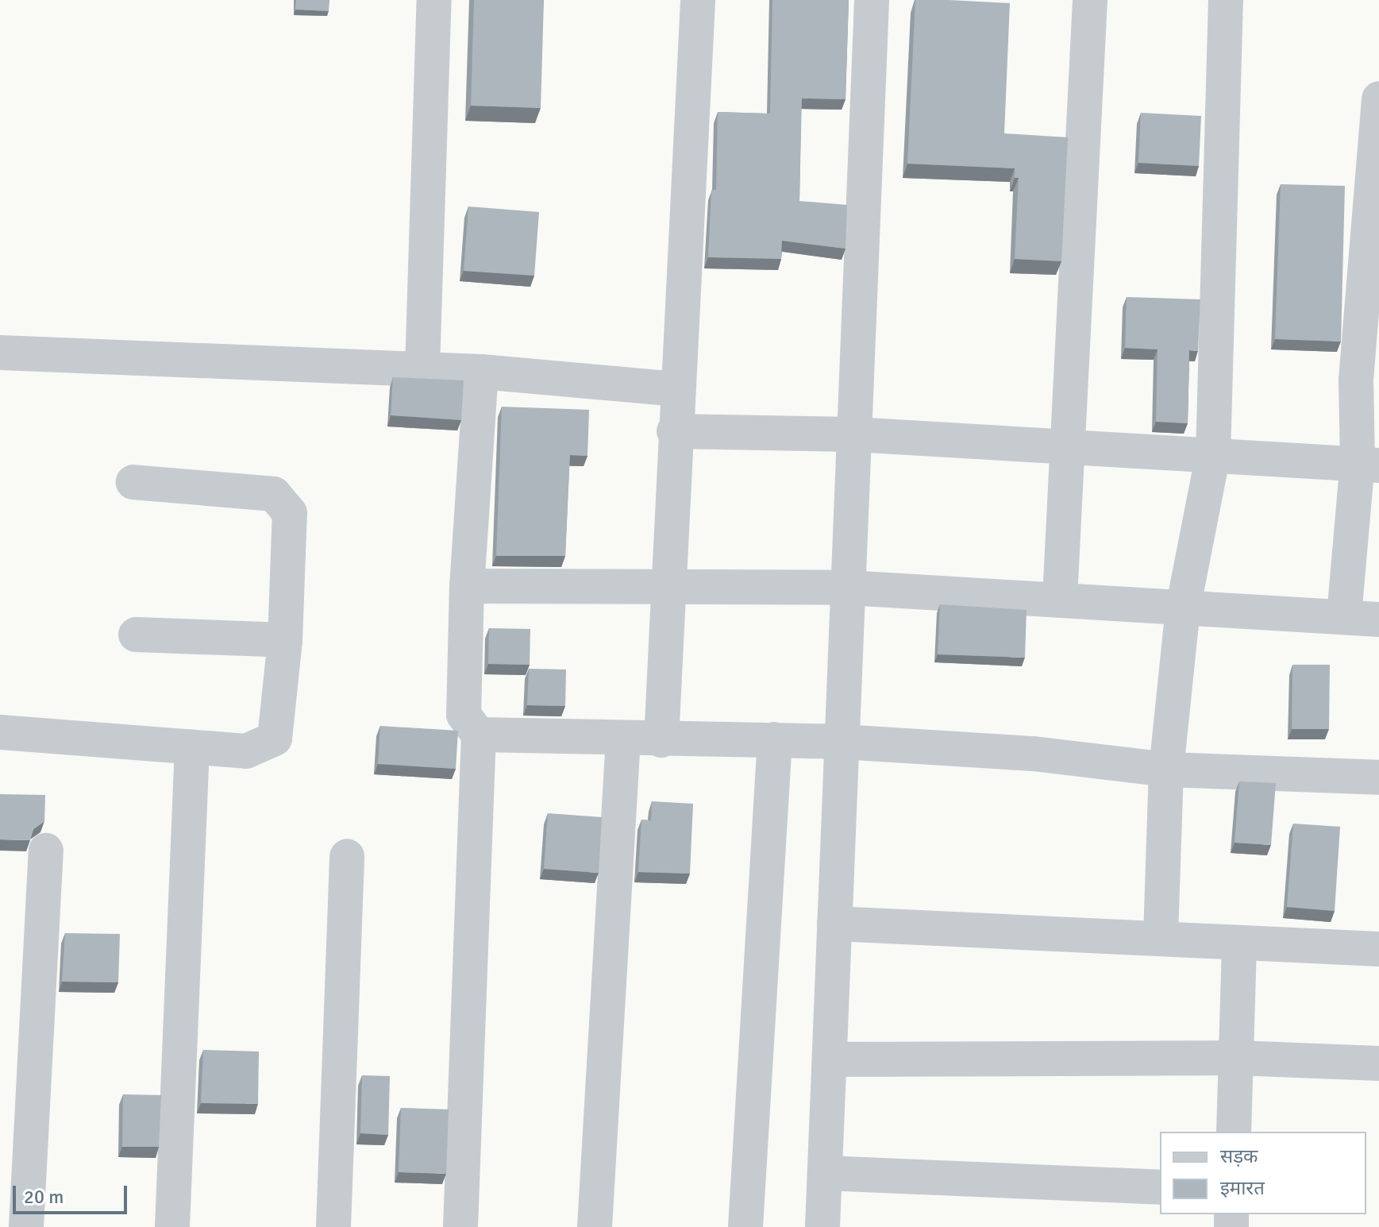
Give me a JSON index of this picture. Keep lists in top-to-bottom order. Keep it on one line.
{"legend":["सड़क","इमारत"],"scale_bar":"20 m"}
